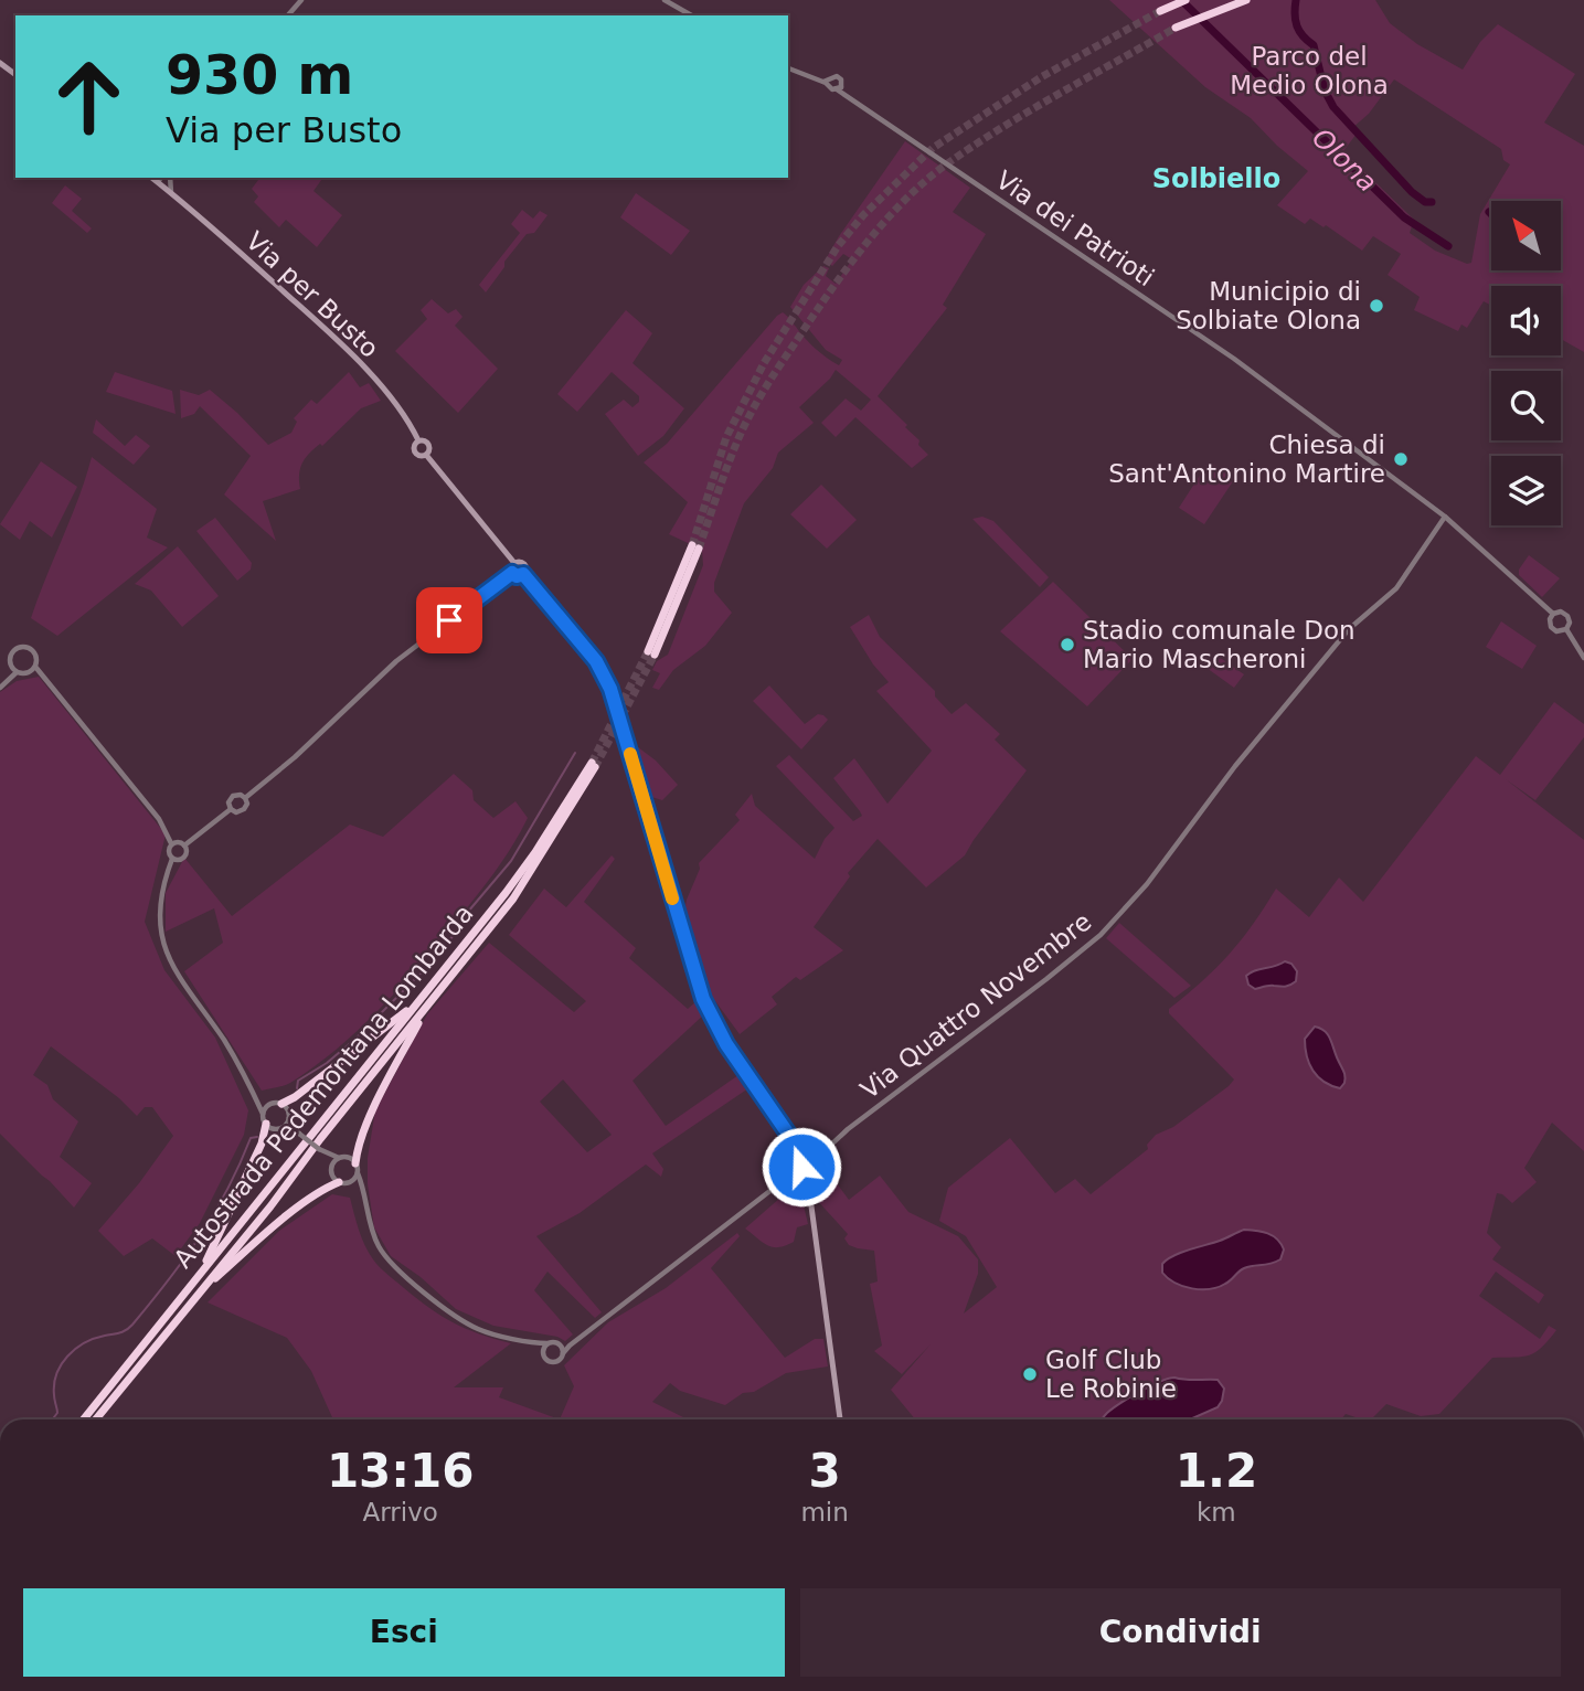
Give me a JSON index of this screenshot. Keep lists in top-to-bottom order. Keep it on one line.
{"streets":{"highway":["Autostrada Pedemontana Lombarda"],"main road":["Via per Busto"],"street":["Via dei Patrioti","Via Quattro Novembre"]},"crossings":[["Via dei Patrioti","Via Quattro Novembre"],["Via per Busto","Via Quattro Novembre"]],"districts":["Solbiello"],"water":["Olona"],"parks":["Parco del Medio Olona"],"places":["Municipio di Solbiate Olona","Chiesa di Sant'Antonino Martire","Stadio comunale Don Mario Mascheroni","Golf Club Le Robinie"],"north":"top left","page":{"turn":["930 m","Via per Busto"],"eta":["13:16","Arrivo","3","min","1.2","km"],"buttons":["Esci","Condividi"]}}
